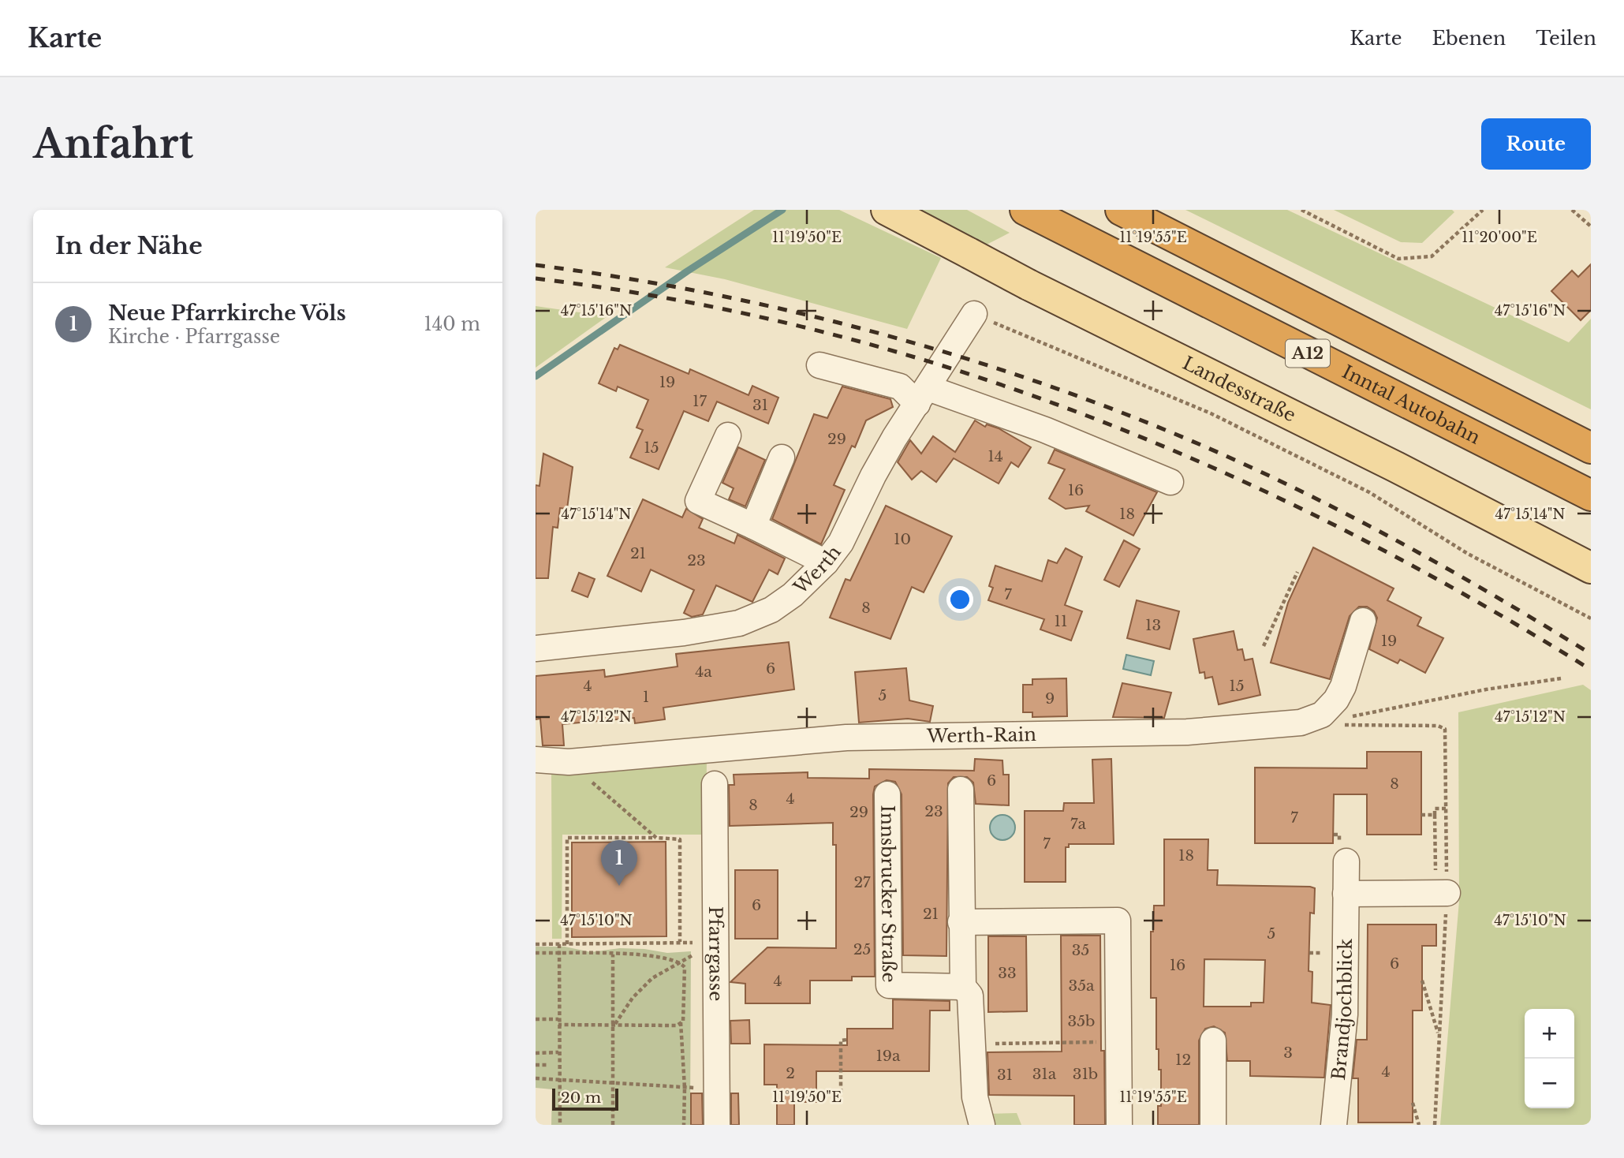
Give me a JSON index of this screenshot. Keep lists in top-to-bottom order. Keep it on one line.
{"streets":{"highway":["A12","Inntal Autobahn"],"main road":["Landesstraße"],"street":["Werth","Werth-Rain","Innsbrucker Straße","Pfarrgasse","Brandjochblick"]},"house_numbers":["19","17","31","29","15","14","16","18","10","21","23","7","8","11","13","19","6","4a","4","15","5","1","9","6","8","4","8","23","29","7","7a","7","18","27","6","21","5","25","35","6","16","33","4","35a","35b","3","19a","12","4","2","31a","31b","31"],"scale_bar":"20 m","page":{"header":"Karte","nav":["Karte","Ebenen","Teilen"],"buttons":"Route","title":"Anfahrt","heading":"In der Nähe","list":[{"mark":"1","name":"Neue Pfarrkirche Völs","note":"Kirche · Pfarrgasse","value":"140 m"}],"pins":"1","map_buttons":["+","−"],"scale":"20 m"},"coordinates":["11°19'50\"E","11°19'55\"E","11°20'00\"E","47°15'16\"N","47°15'14\"N","47°15'12\"N","47°15'10\"N"]}
